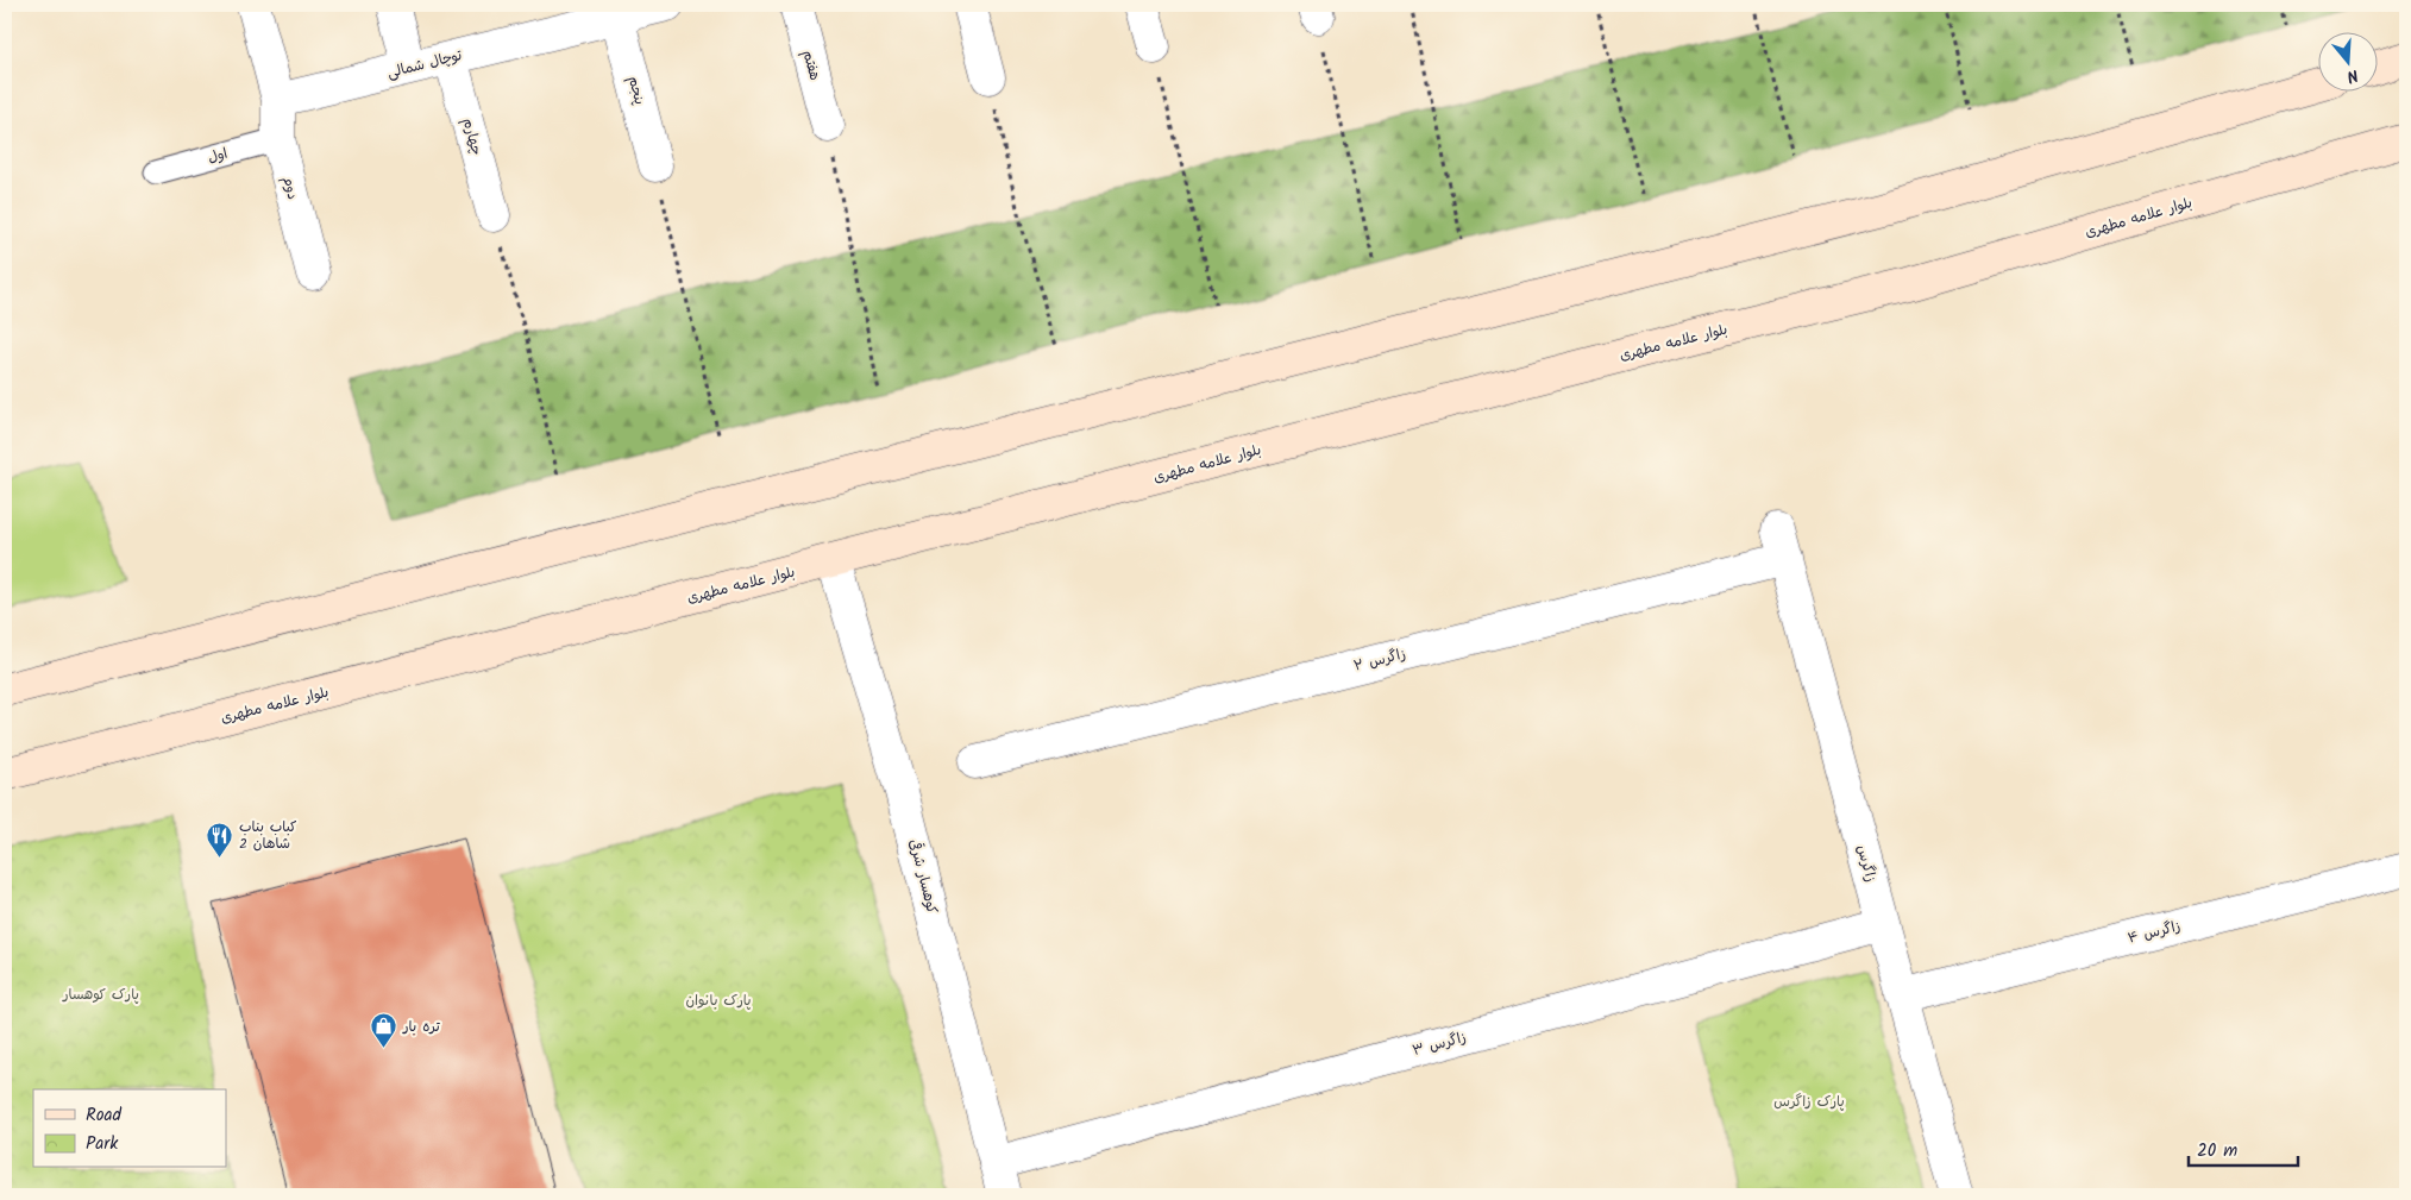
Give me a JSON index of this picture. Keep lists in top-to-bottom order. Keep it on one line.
{"streets":{"main road":["بلوار علامه مطهری"],"street":["توچال شمالی","هفتم","پنجم","چهارم","دوم","زاگرس ۲","زاگرس","کوهسار شرقی","زاگرس ۴","زاگرس ۳"],"lane":["اول"]},"crossings":[["توچال شمالی","پنجم"],["توچال شمالی","چهارم"],["توچال شمالی","دوم"],["اول","دوم"],["بلوار علامه مطهری","کوهسار شرقی"],["زاگرس ۲","زاگرس"],["زاگرس","زاگرس ۴"],["زاگرس","زاگرس ۳"],["کوهسار شرقی","زاگرس ۳"]],"parks":["پارک کوهسار","پارک بانوان","پارک زاگرس"],"places":{"restaurant":["کباب بناب شاهان 2"],"shop":["تره بار"]},"legend":["Road","Park"],"scale_bar":"20 m","north":"bottom"}
